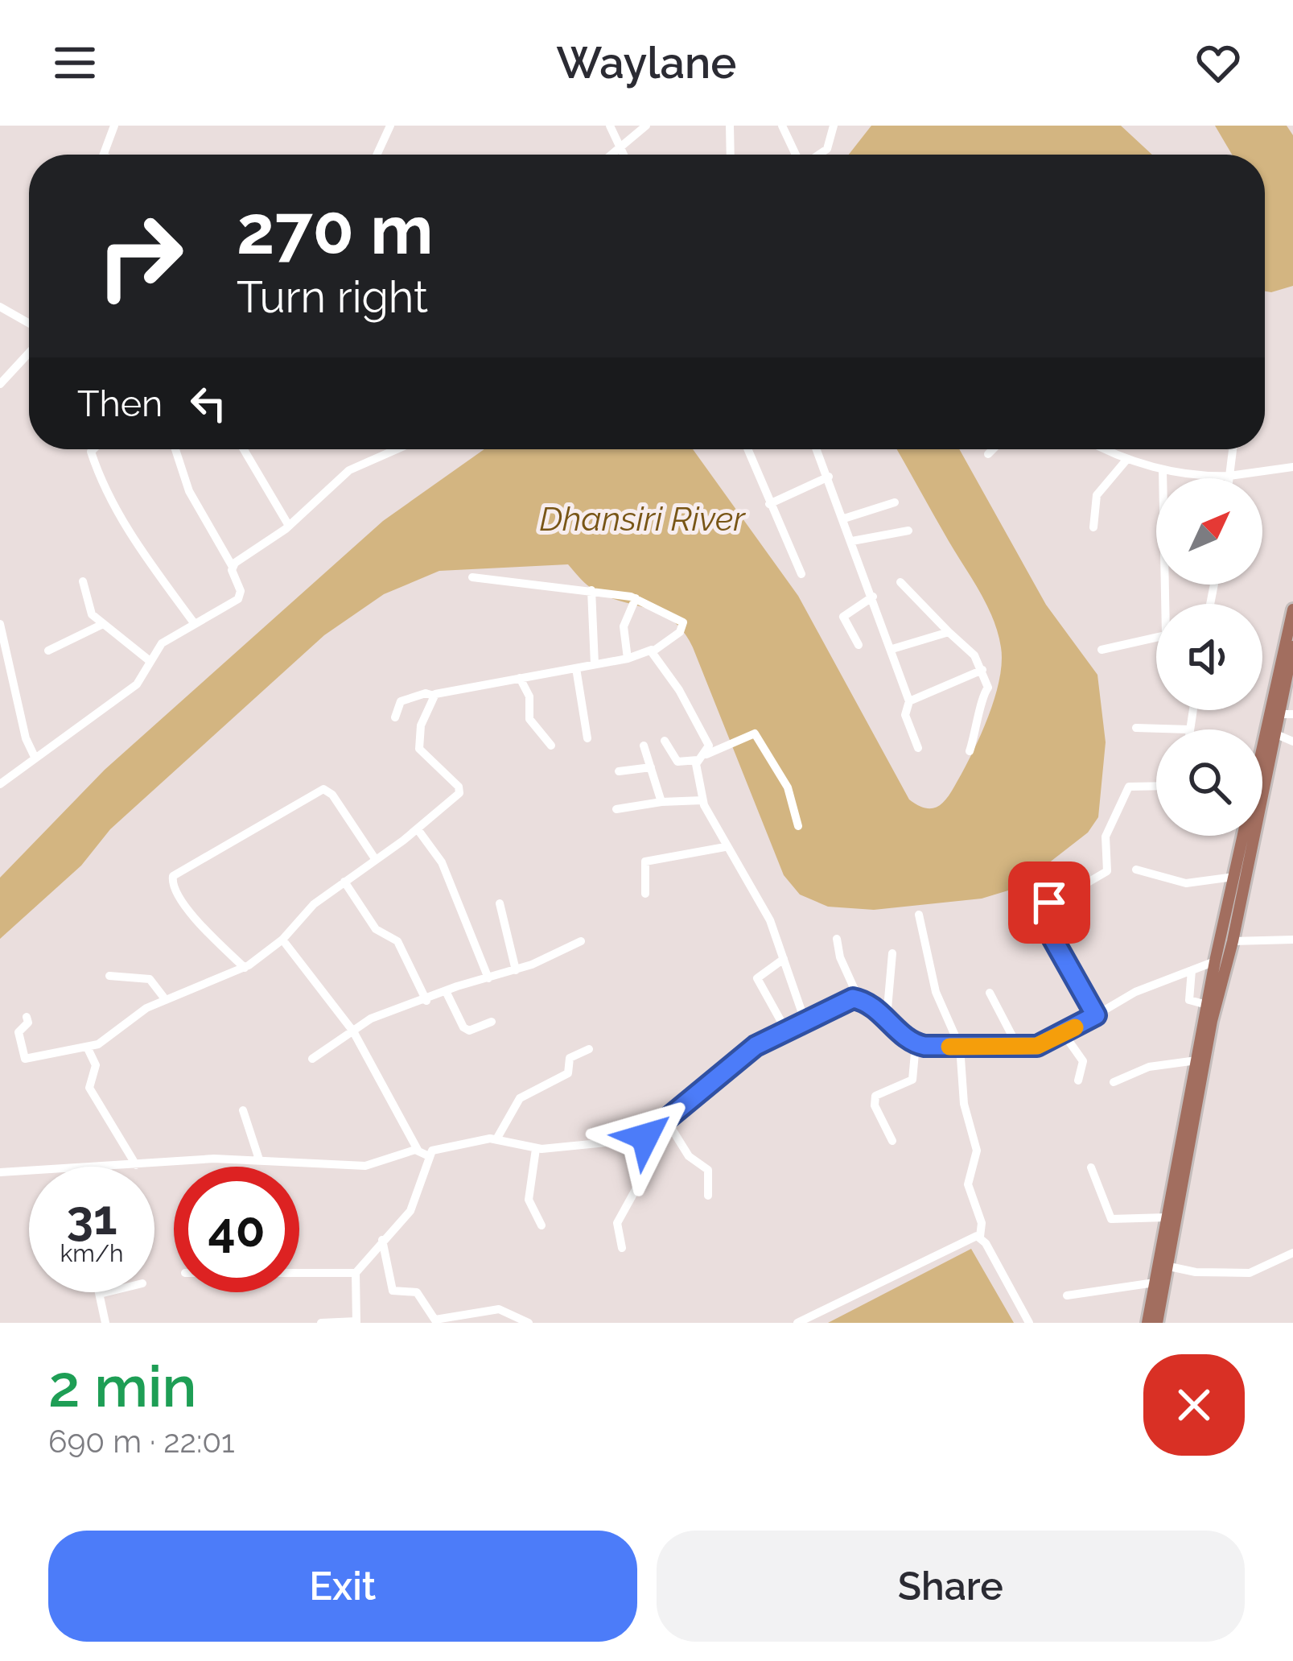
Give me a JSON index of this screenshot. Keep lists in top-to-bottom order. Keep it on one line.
{"water":["Dhansiri River"],"north":"top right","page":{"header":"Waylane","turn":["270 m","Turn right"],"then":"Then","speed":"31 km/h","limit":"40","heading":["2 min","690 m · 22:01"],"buttons":["Exit","Share"]}}
